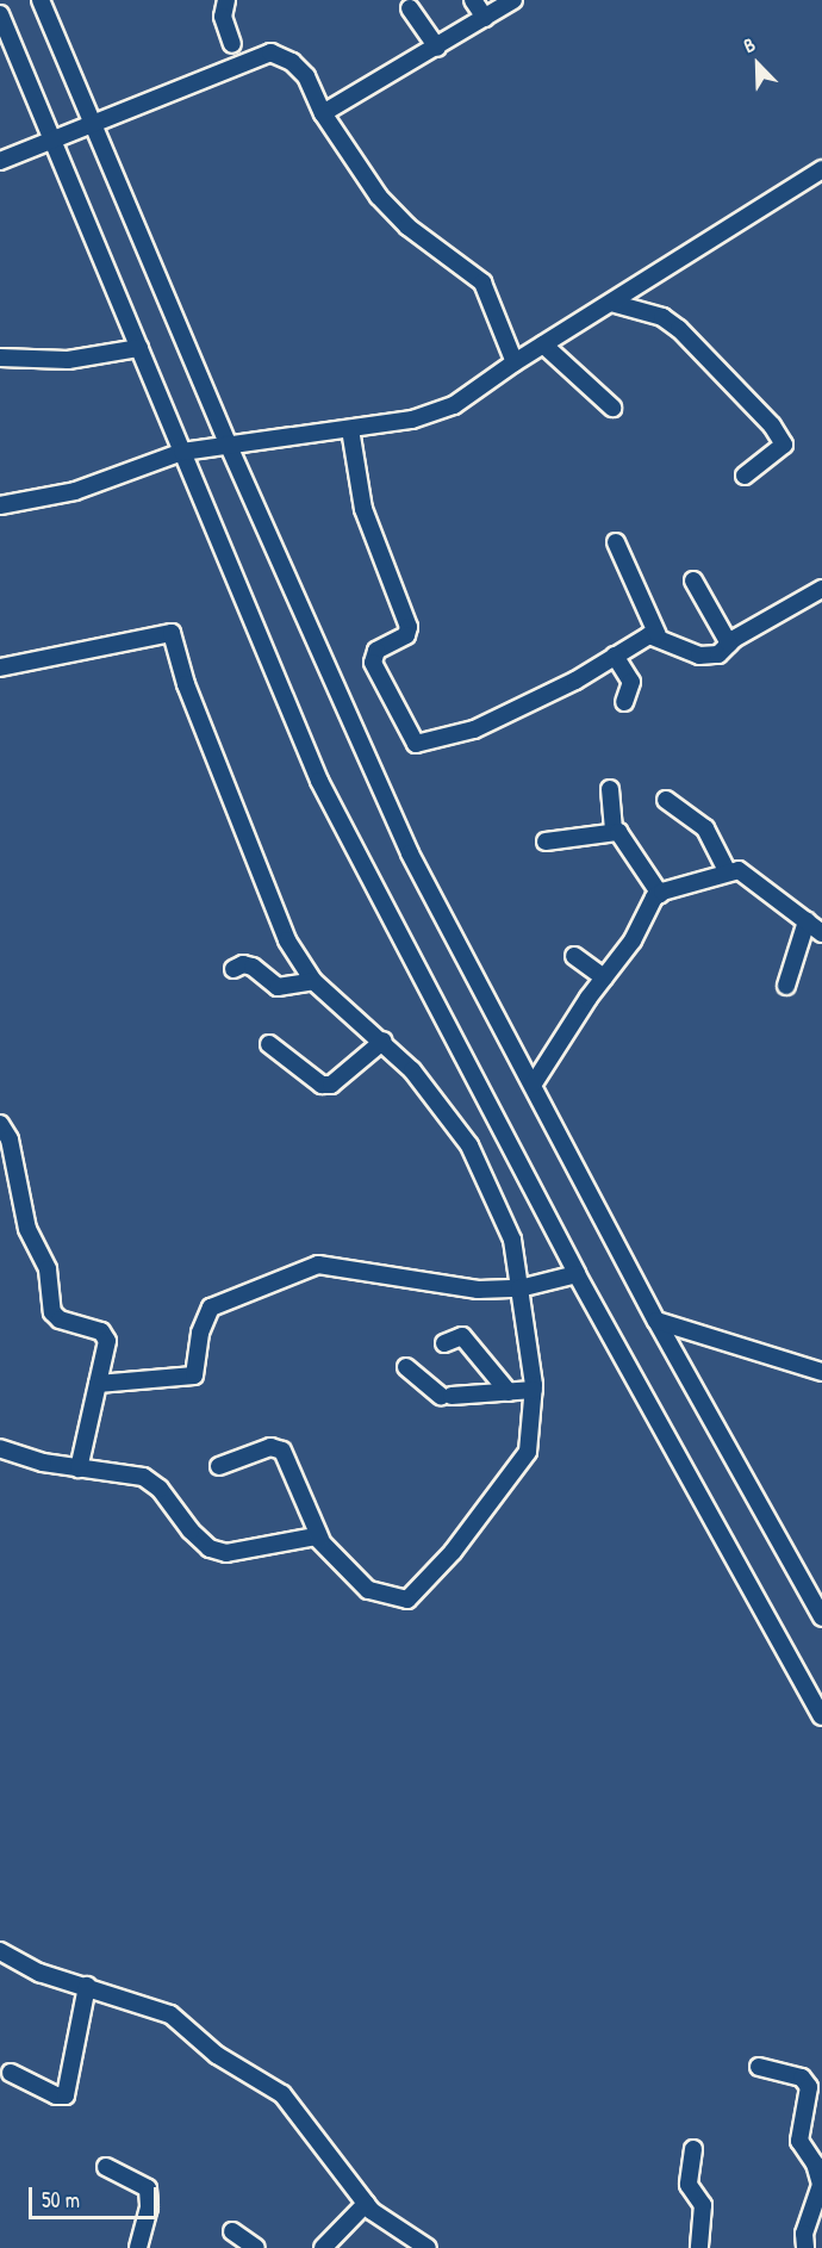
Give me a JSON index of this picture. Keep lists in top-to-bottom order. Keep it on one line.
{"scale_bar":"50 m","north":"top left"}
